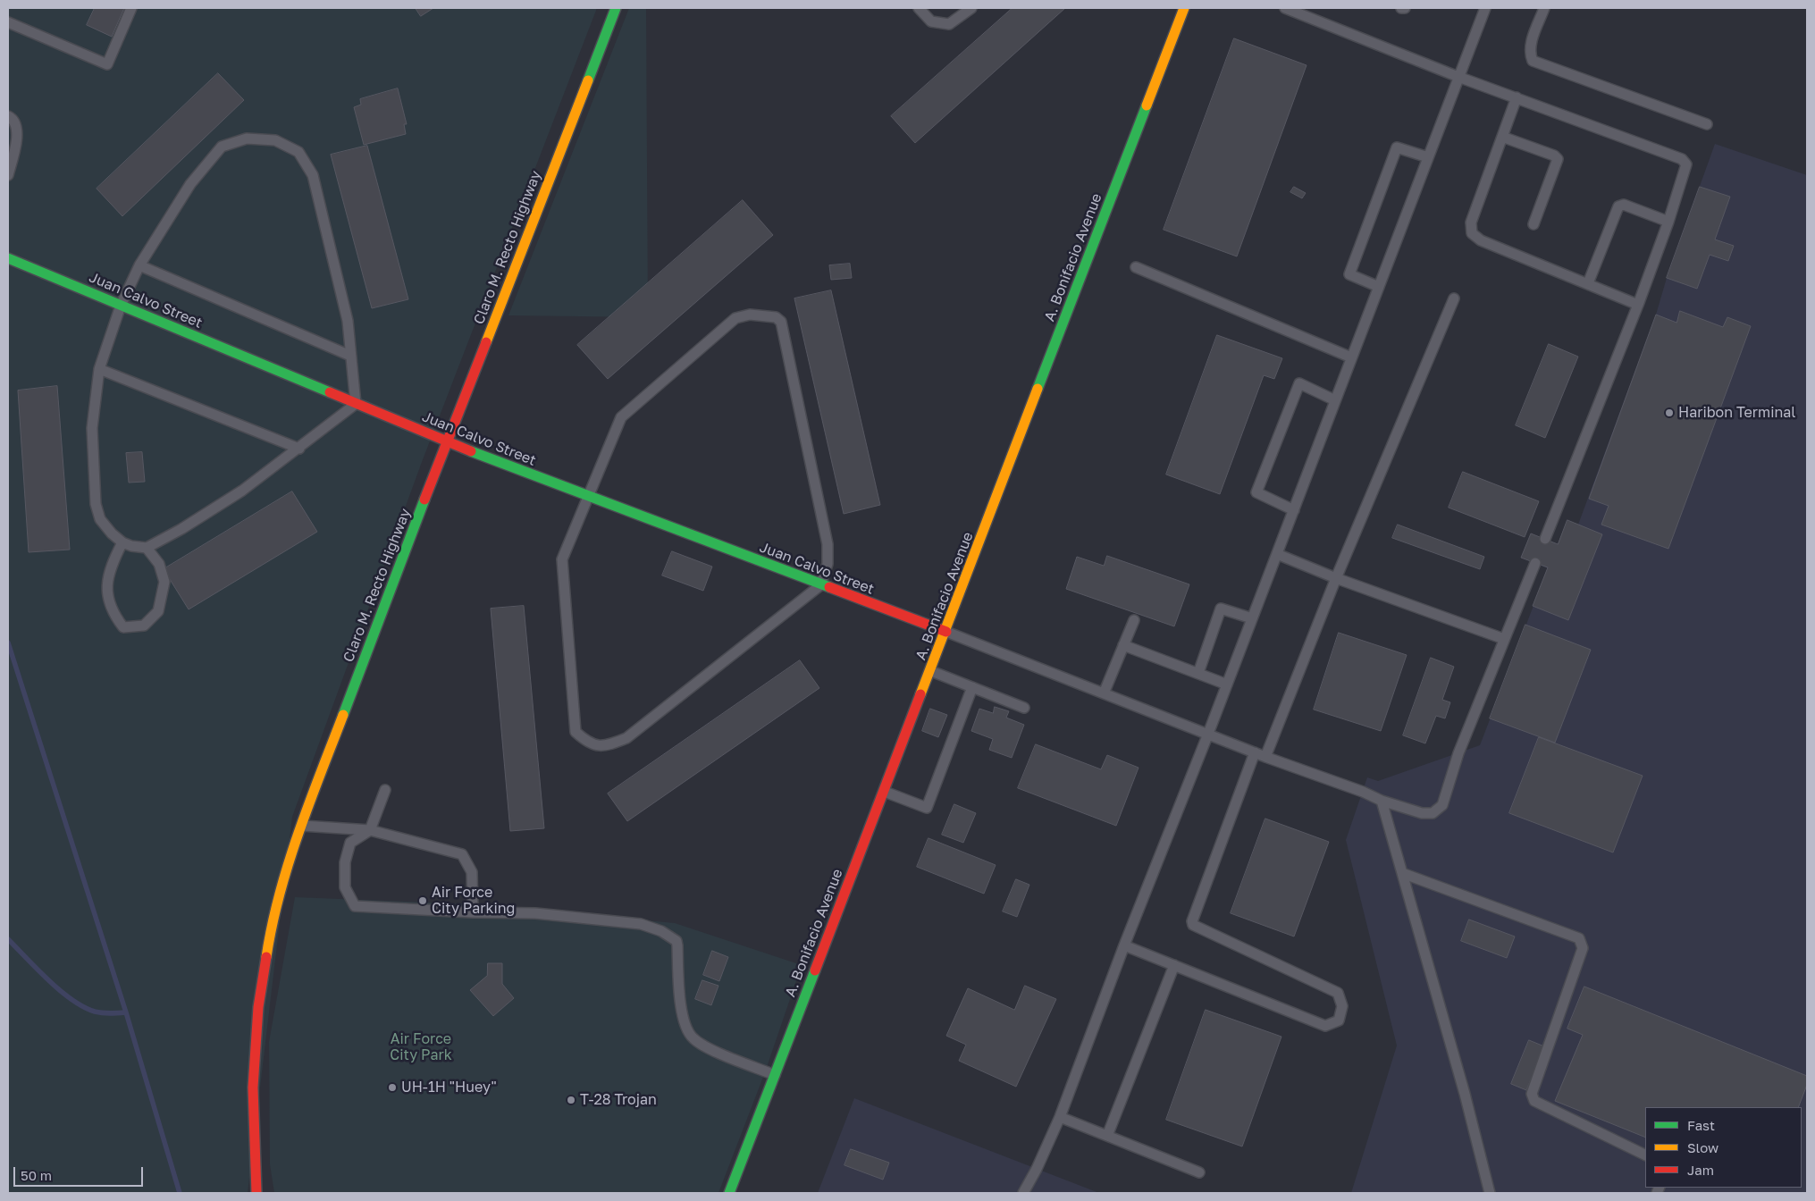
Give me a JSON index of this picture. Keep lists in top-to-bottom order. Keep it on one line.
{"streets":{"street":["Claro M. Recto Highway","A. Bonifacio Avenue","Juan Calvo Street"]},"crossings":[["Claro M. Recto Highway","Juan Calvo Street"],["A. Bonifacio Avenue","Juan Calvo Street"]],"parks":["Air Force City Park"],"places":["Haribon Terminal","Air Force City Parking","UH-1H \"Huey\"","T-28 Trojan"],"legend":["Fast","Slow","Jam"],"scale_bar":"50 m"}
